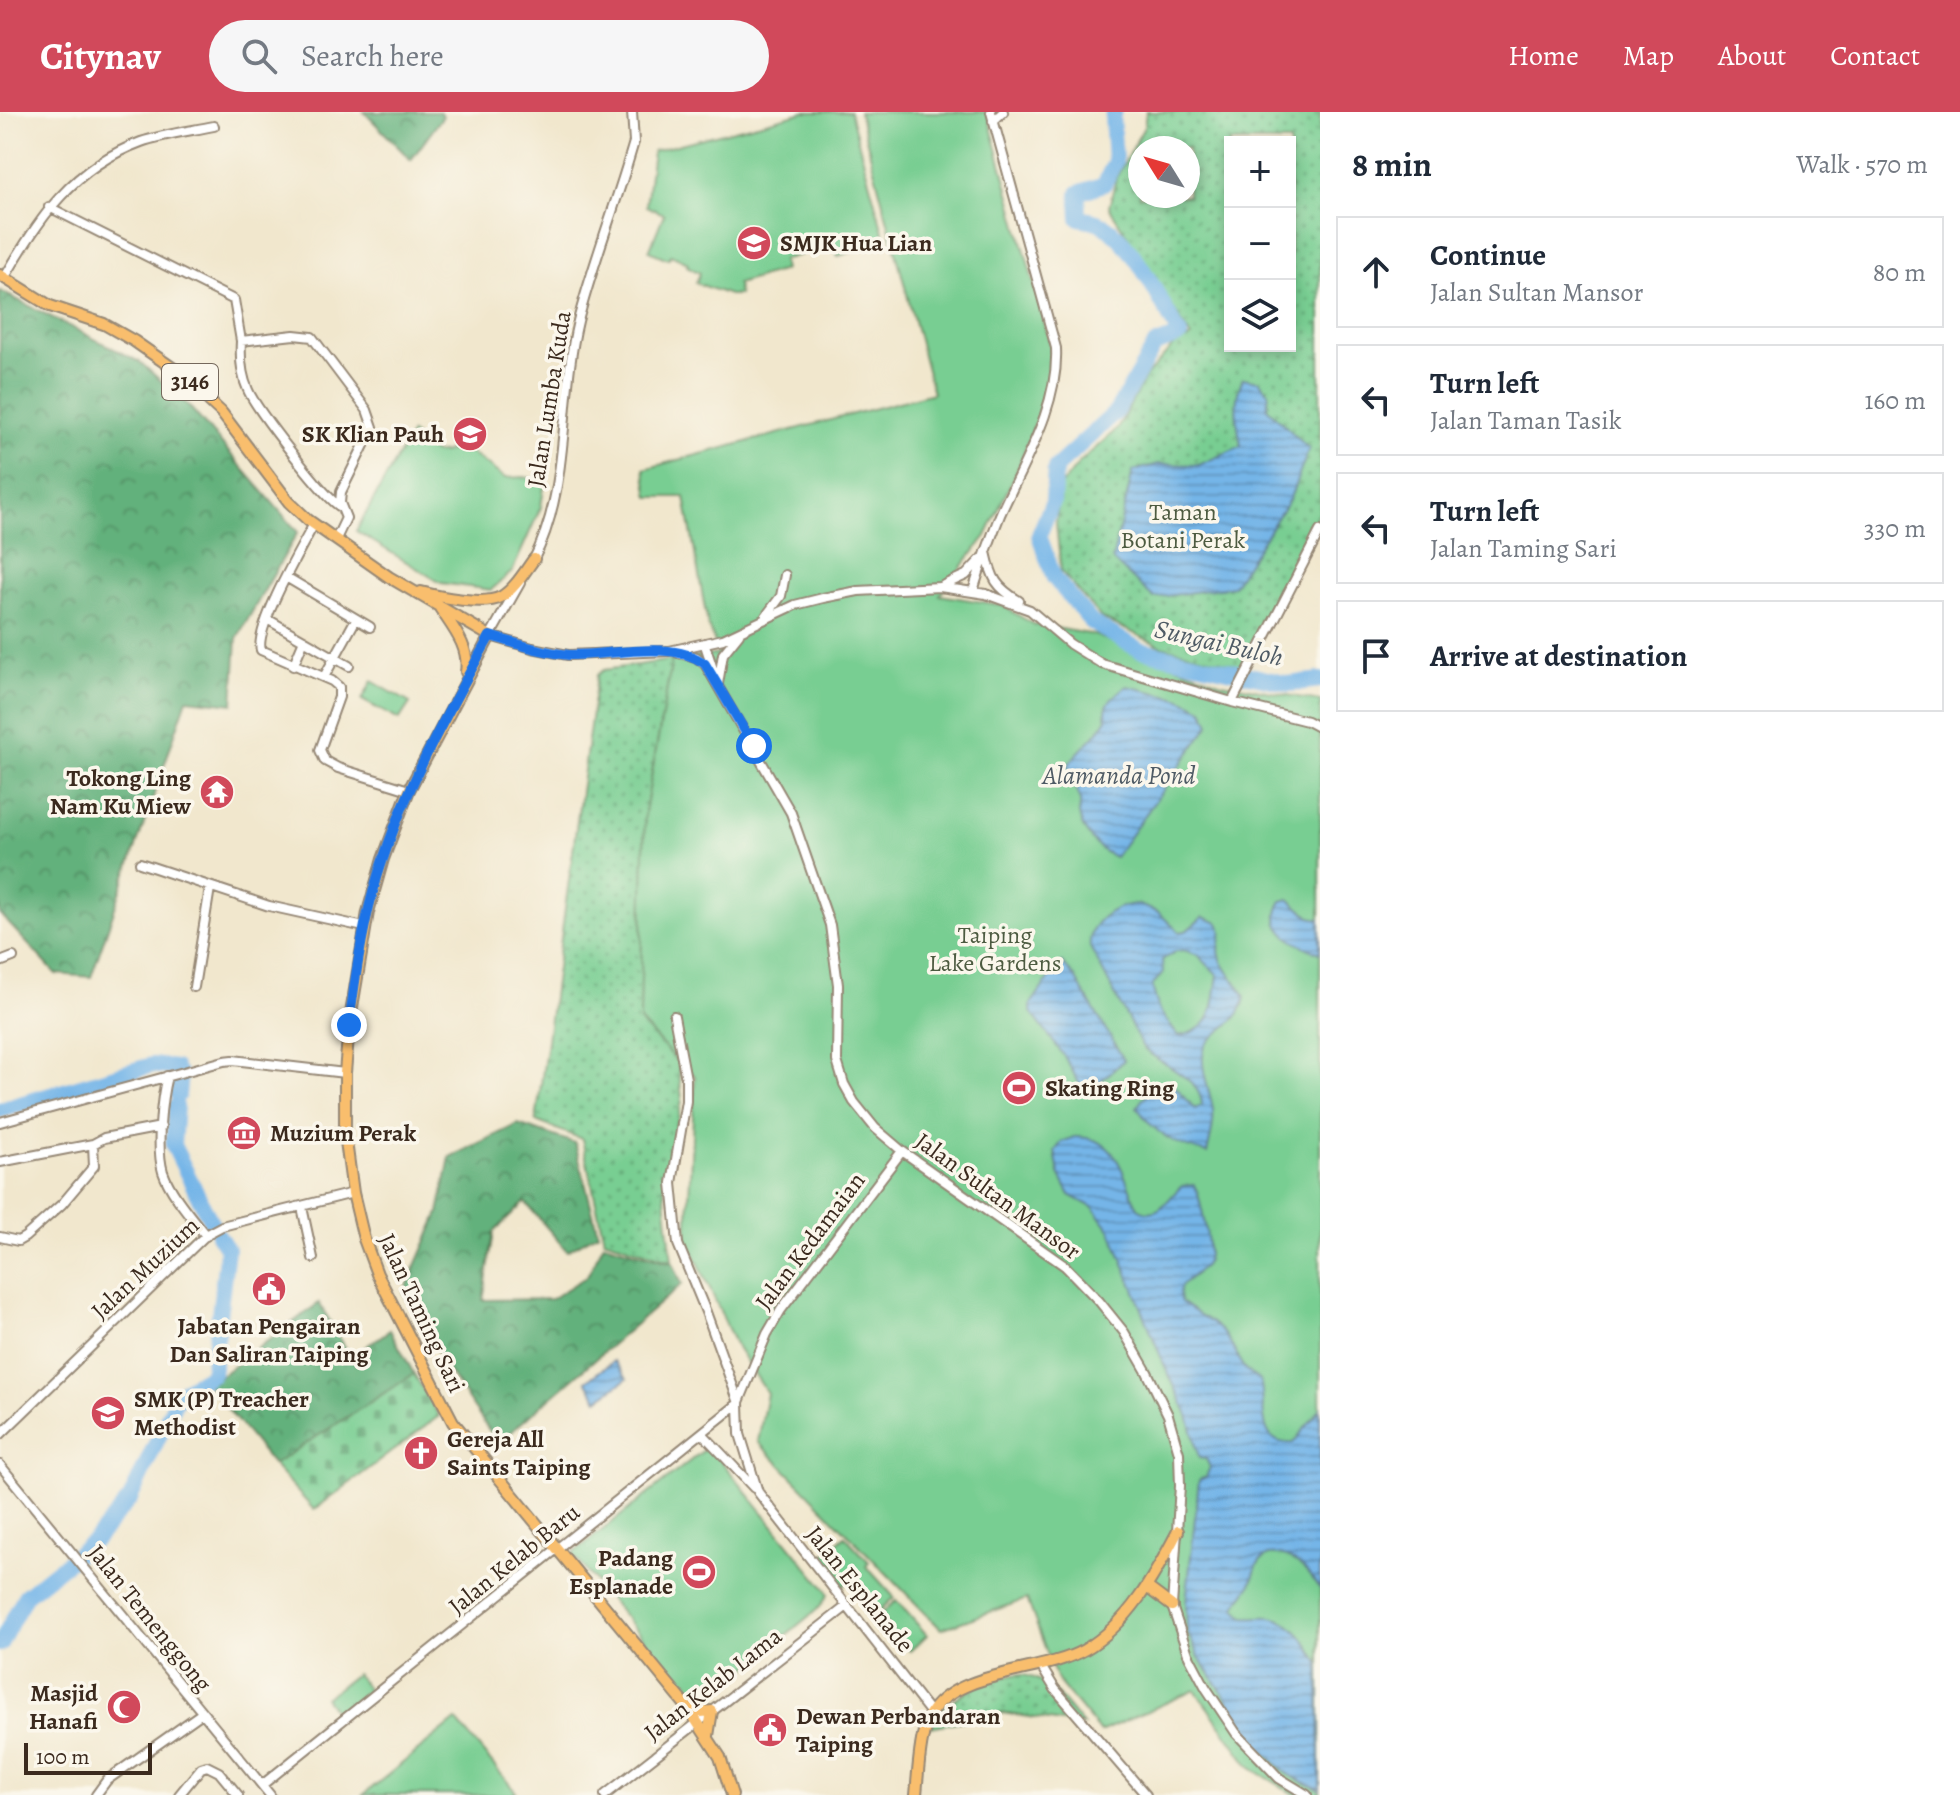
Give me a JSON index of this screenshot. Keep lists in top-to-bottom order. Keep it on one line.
{"streets":{"main road":["3146","Jalan Sultan Mansor","Jalan Taming Sari"],"street":["Jalan Lumba Kuda","Jalan Kedamaian","Jalan Muzium","Jalan Kelab Baru","Jalan Esplanade","Jalan Temenggong","Jalan Kelab Lama"]},"crossings":[["3146","Jalan Lumba Kuda"],["3146","Jalan Taming Sari"],["Jalan Lumba Kuda","Jalan Taming Sari"],["Jalan Sultan Mansor","Jalan Kedamaian"],["Jalan Sultan Mansor","Jalan Esplanade"],["Jalan Kedamaian","Jalan Kelab Baru"],["Jalan Kedamaian","Jalan Esplanade"],["Jalan Muzium","Jalan Taming Sari"],["Jalan Taming Sari","Jalan Kelab Baru"],["Jalan Taming Sari","Jalan Kelab Lama"],["Jalan Kelab Baru","Jalan Esplanade"],["Jalan Kelab Baru","Jalan Temenggong"],["Jalan Esplanade","Jalan Kelab Lama"]],"water":["Sungai Buloh","Alamanda Pond"],"parks":["Taman Botani Perak","Taiping Lake Gardens"],"places":{"school or university":["SMJK Hua Lian","SK Klian Pauh","SMK (P) Treacher Methodist"],"temple":["Tokong Ling Nam Ku Miew"],"sports":["Skating Ring","Padang Esplanade"],"museum":["Muzium Perak"],"public building":["Jabatan Pengairan Dan Saliran Taiping","Dewan Perbandaran Taiping"],"church":["Gereja All Saints Taiping"],"mosque":["Masjid Hanafi"]},"scale_bar":"100 m","north":"top left","page":{"header":"Citynav","search":"Search here","nav":["Home","Map","About","Contact"],"heading":["8 min","Walk · 570 m"],"map_buttons":["+","−"],"list":[["Continue","Jalan Sultan Mansor","80 m"],["Turn left","Jalan Taman Tasik","160 m"],["Turn left","Jalan Taming Sari","330 m"],"Arrive at destination"],"scale":"100 m"}}
